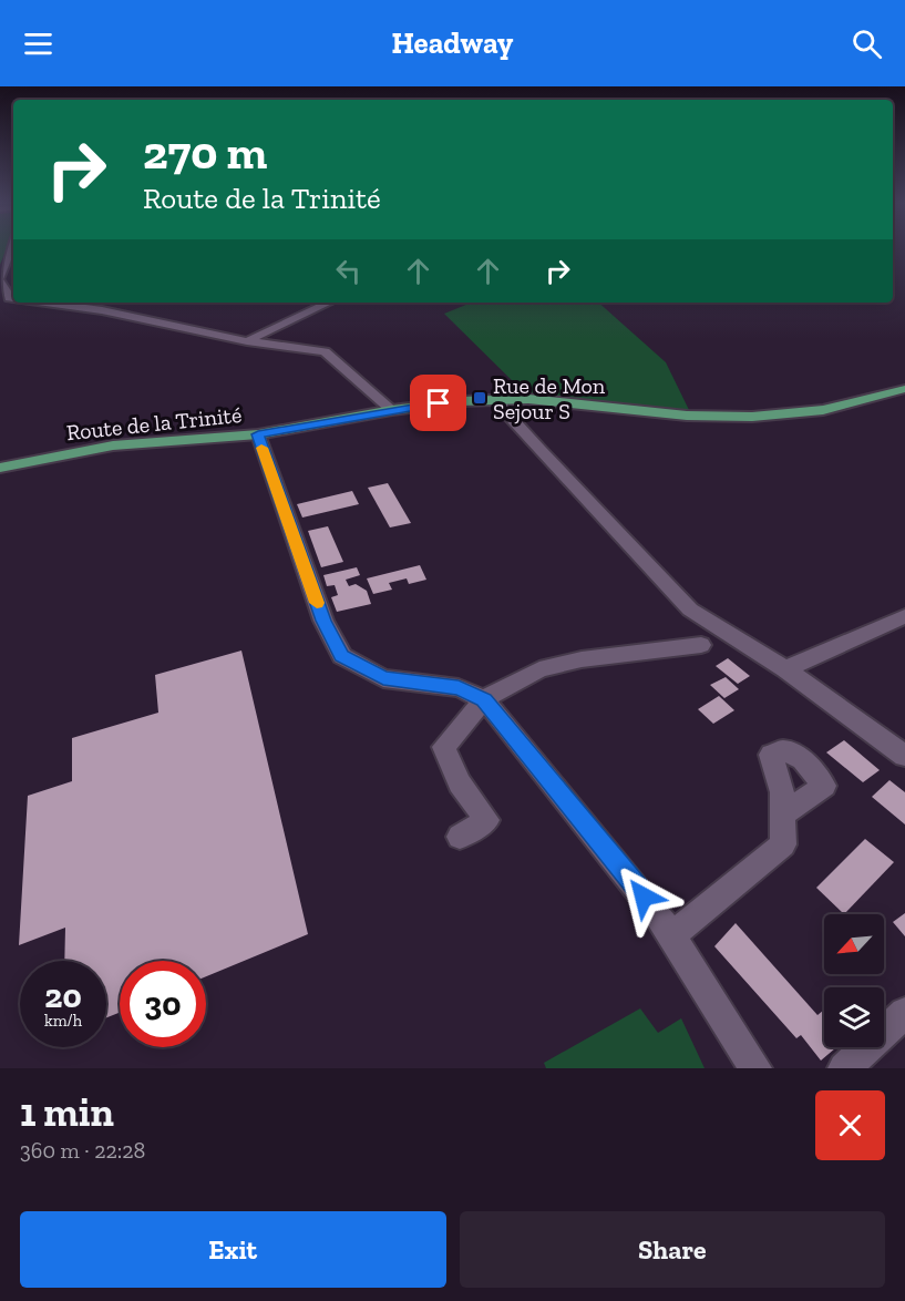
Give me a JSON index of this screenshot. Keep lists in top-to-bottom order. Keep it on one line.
{"streets":{"main road":["Route de la Trinité"]},"places":{"transit":["Rue de Mon Sejour S"]},"north":"bottom left","page":{"header":"Headway","turn":["270 m","Route de la Trinité"],"speed":"20 km/h","limit":"30","heading":["1 min","360 m · 22:28"],"buttons":["Exit","Share"]}}
